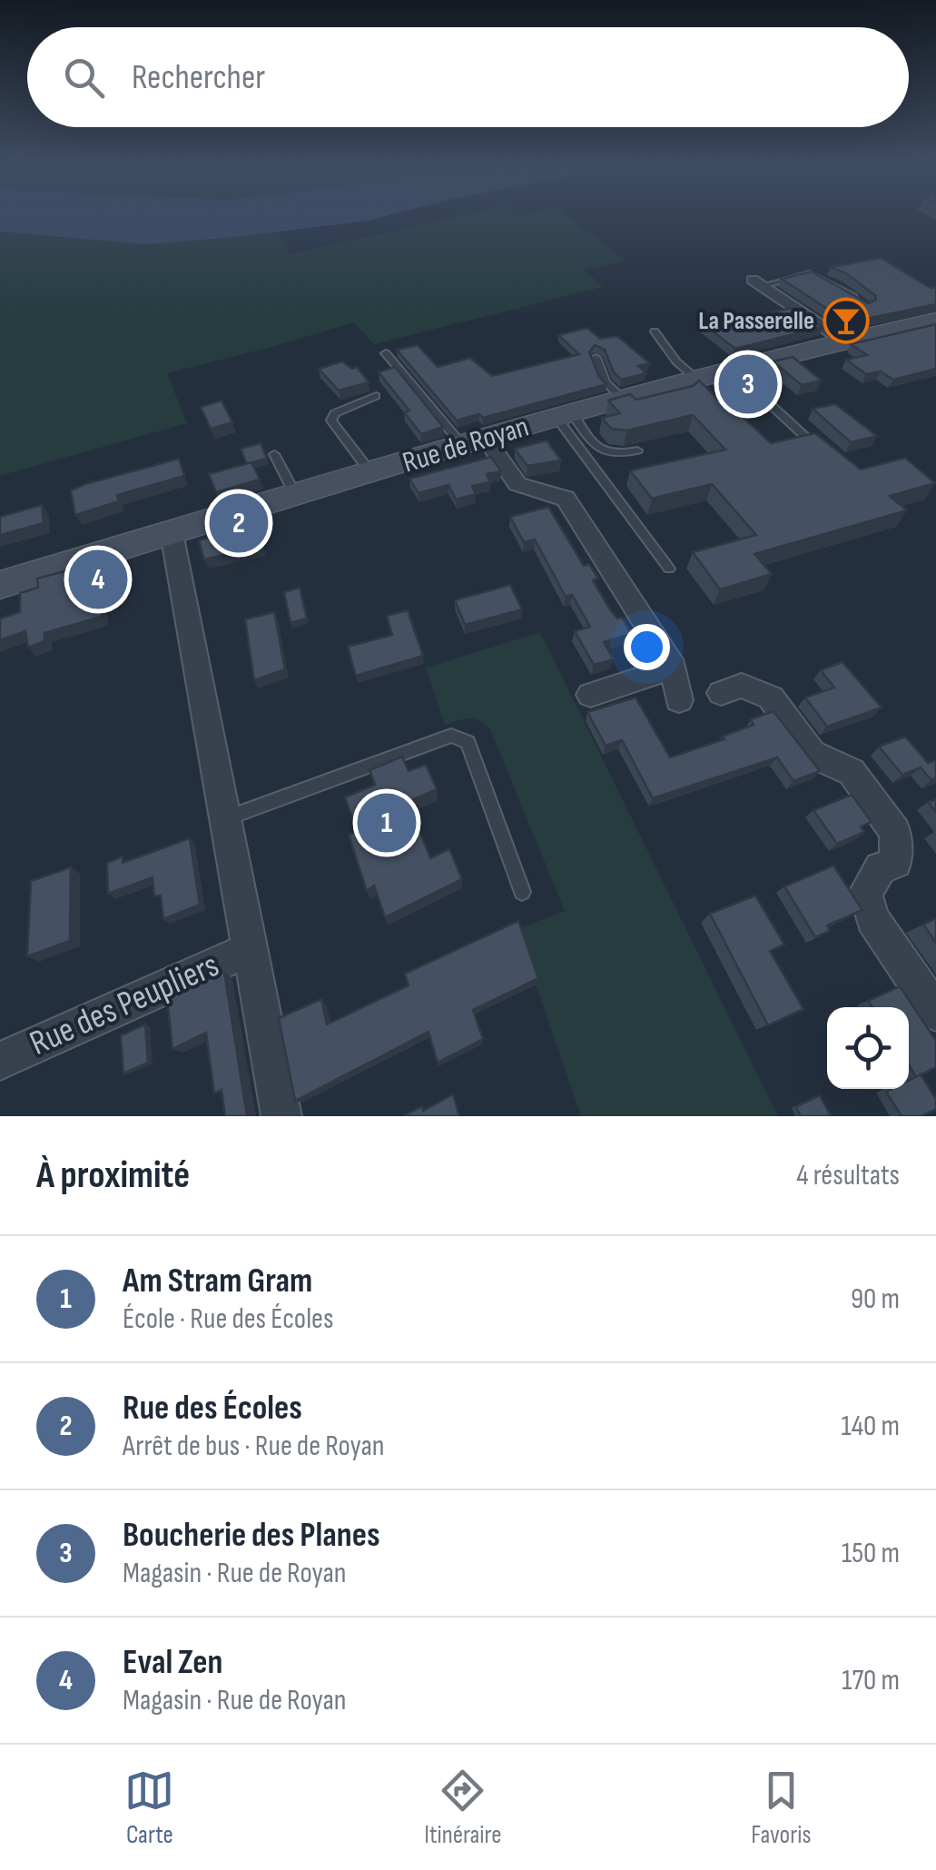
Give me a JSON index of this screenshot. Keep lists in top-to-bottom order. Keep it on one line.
{"streets":{"main road":["Rue de Royan"],"street":["Rue des Peupliers"]},"places":{"bar":["La Passerelle"]},"page":{"search":"Rechercher","pins":["3","2","4","1"],"heading":["À proximité","4 résultats"],"list":[{"mark":"1","name":"Am Stram Gram","note":"École · Rue des Écoles","value":"90 m"},{"mark":"2","name":"Rue des Écoles","note":"Arrêt de bus · Rue de Royan","value":"140 m"},{"mark":"3","name":"Boucherie des Planes","note":"Magasin · Rue de Royan","value":"150 m"},{"mark":"4","name":"Eval Zen","note":"Magasin · Rue de Royan","value":"170 m"}],"nav":["Carte","Itinéraire","Favoris"]}}
